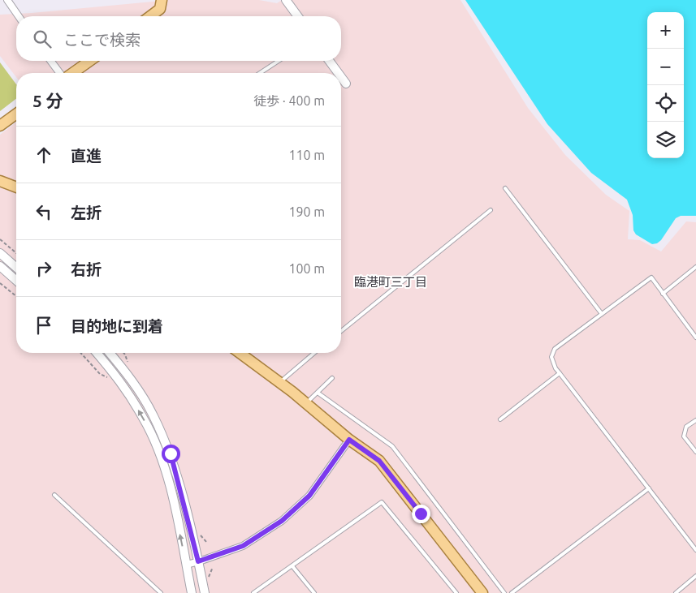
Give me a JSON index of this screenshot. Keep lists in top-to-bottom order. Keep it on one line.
{"districts":["臨港町三丁目"],"page":{"map_buttons":["+","−"],"search":"ここで検索","heading":["5 分","徒歩 · 400 m"],"list":[["直進","110 m"],["左折","190 m"],["右折","100 m"],"目的地に到着"]}}
